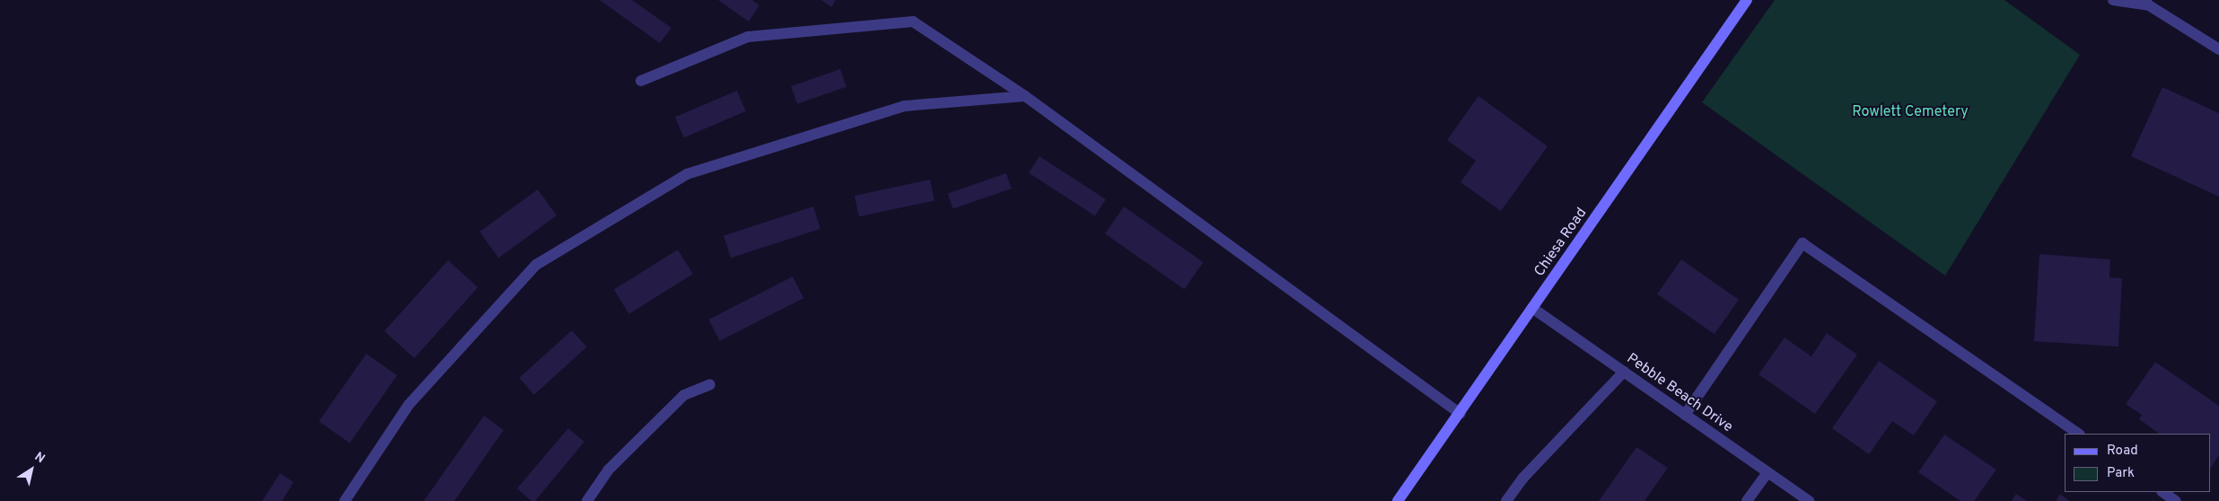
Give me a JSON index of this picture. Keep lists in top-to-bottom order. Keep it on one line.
{"streets":{"main road":["Chiesa Road"],"street":["Pebble Beach Drive"]},"crossings":[["Chiesa Road","Pebble Beach Drive"]],"parks":["Rowlett Cemetery"],"legend":["Road","Park"],"north":"top right"}
